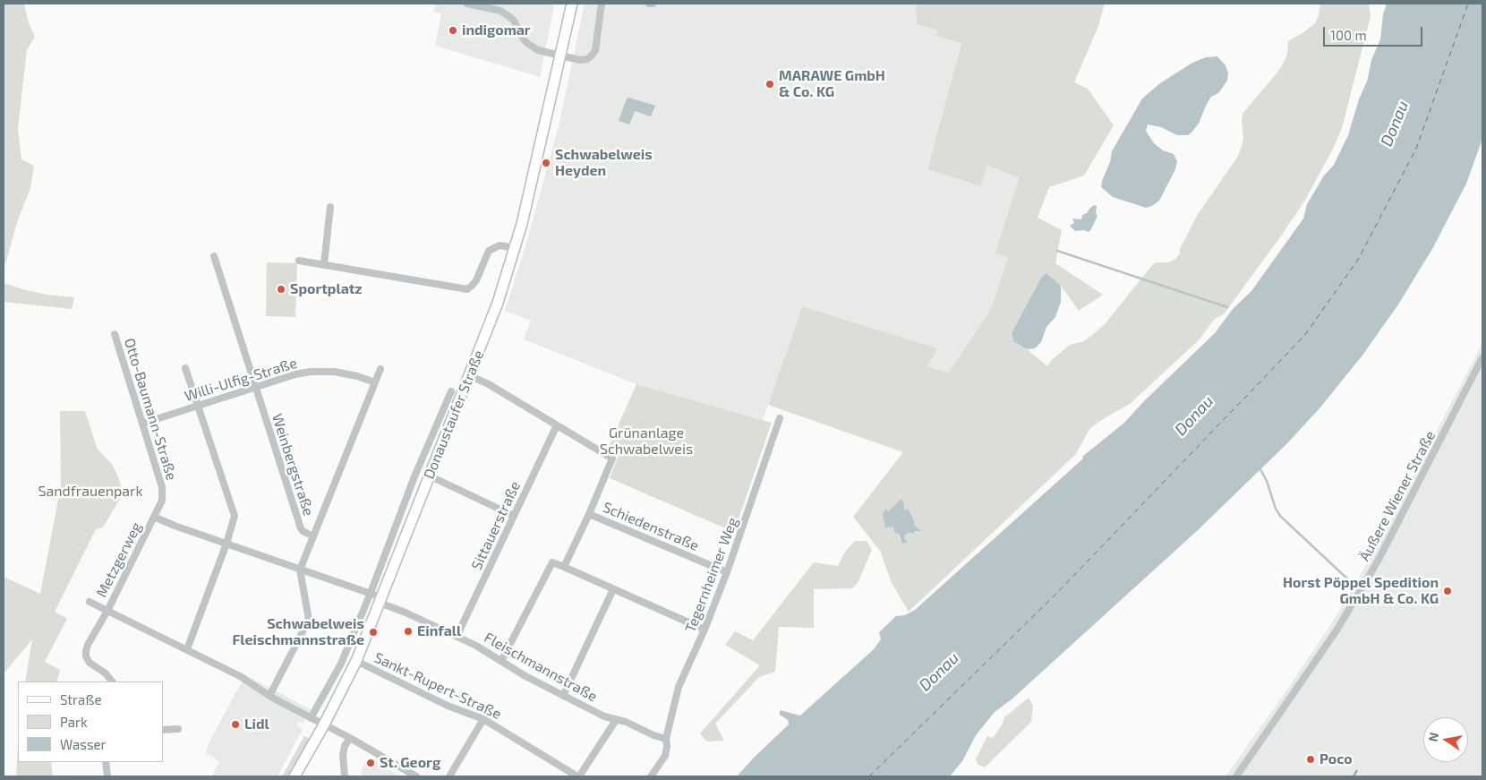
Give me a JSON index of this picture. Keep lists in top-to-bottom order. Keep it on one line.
{"streets":{"main road":["Donaustaufer Straße"],"street":["Willi-Ulfig-Straße","Otto-Baumann-Straße","Weinbergstraße","Äußere Wiener Straße","Sittauerstraße","Schiedenstraße","Metzgerweg","Tegernheimer Weg","Fleischmannstraße","Sankt-Rupert-Straße"]},"crossings":[["Willi-Ulfig-Straße","Otto-Baumann-Straße"],["Willi-Ulfig-Straße","Weinbergstraße"],["Otto-Baumann-Straße","Metzgerweg"],["Donaustaufer Straße","Metzgerweg"],["Donaustaufer Straße","Fleischmannstraße"],["Donaustaufer Straße","Sankt-Rupert-Straße"],["Weinbergstraße","Metzgerweg"],["Sittauerstraße","Fleischmannstraße"],["Schiedenstraße","Tegernheimer Weg"],["Metzgerweg","Fleischmannstraße"],["Tegernheimer Weg","Fleischmannstraße"]],"water":["Donau"],"parks":["Grünanlage Schwabelweis","Sandfrauenpark"],"places":["indigomar","MARAWE GmbH & Co. KG","Schwabelweis Heyden","Sportplatz","Horst Pöppel Spedition GmbH & Co. KG","Einfall","Schwabelweis Fleischmannstraße","Lidl","Poco","St. Georg"],"legend":["Straße","Park","Wasser"],"scale_bar":"100 m","north":"left"}
